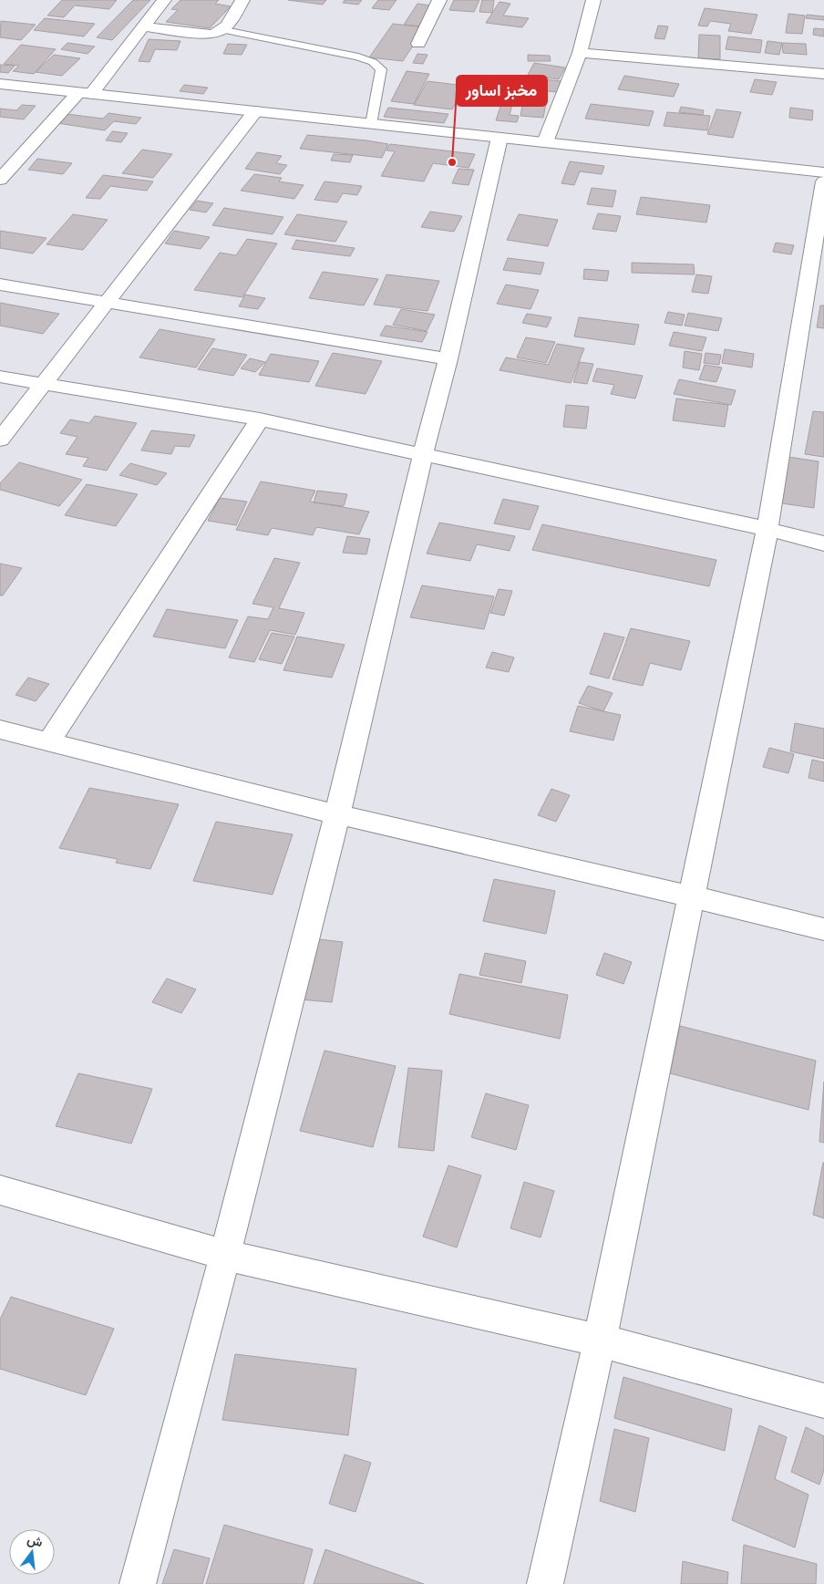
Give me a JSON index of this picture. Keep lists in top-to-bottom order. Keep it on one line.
{"places":["مخبز اساور"],"north":"top"}
